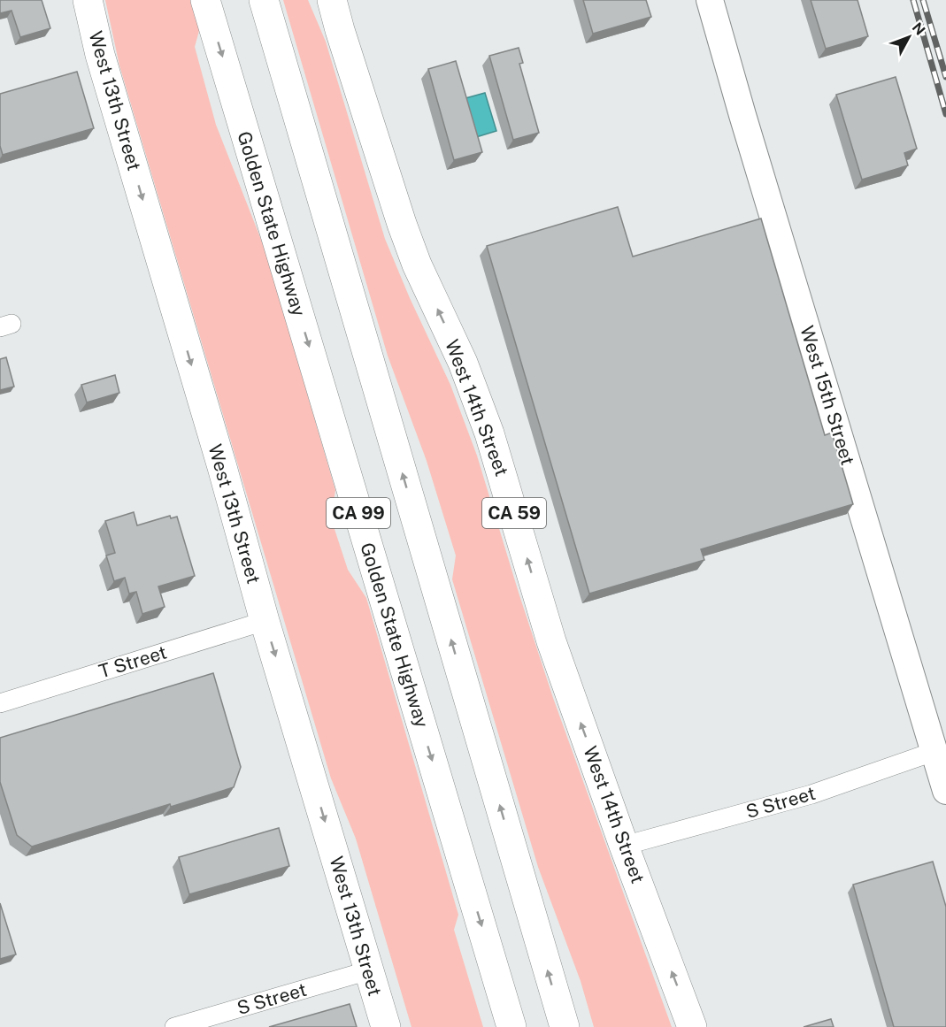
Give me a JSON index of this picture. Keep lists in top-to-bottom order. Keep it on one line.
{"streets":{"main road":["West 13th Street","Golden State Highway","West 14th Street","CA 99","CA 59"],"street":["West 15th Street","T Street","S Street"]},"crossings":[["West 13th Street","T Street"],["West 13th Street","S Street"],["West 15th Street","S Street"],["West 14th Street","S Street"]],"north":"top right"}
